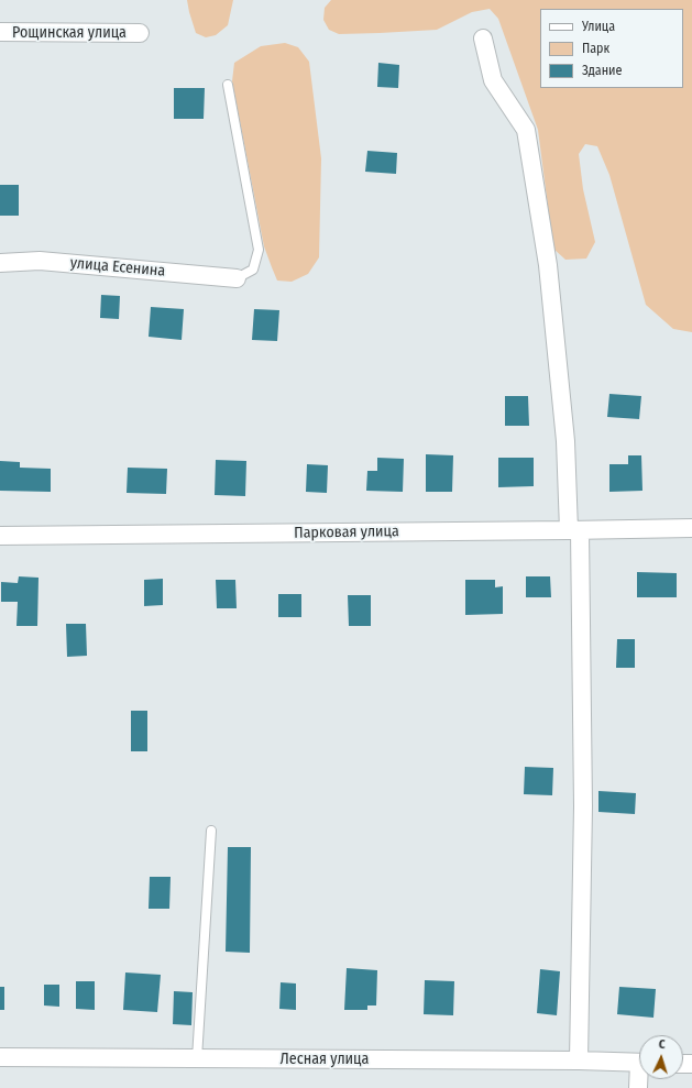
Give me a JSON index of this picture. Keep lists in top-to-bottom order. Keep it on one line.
{"streets":{"street":["Рощинская улица","улица Есенина","Парковая улица","Лесная улица"]},"legend":["Улица","Парк","Здание"],"north":"top"}
